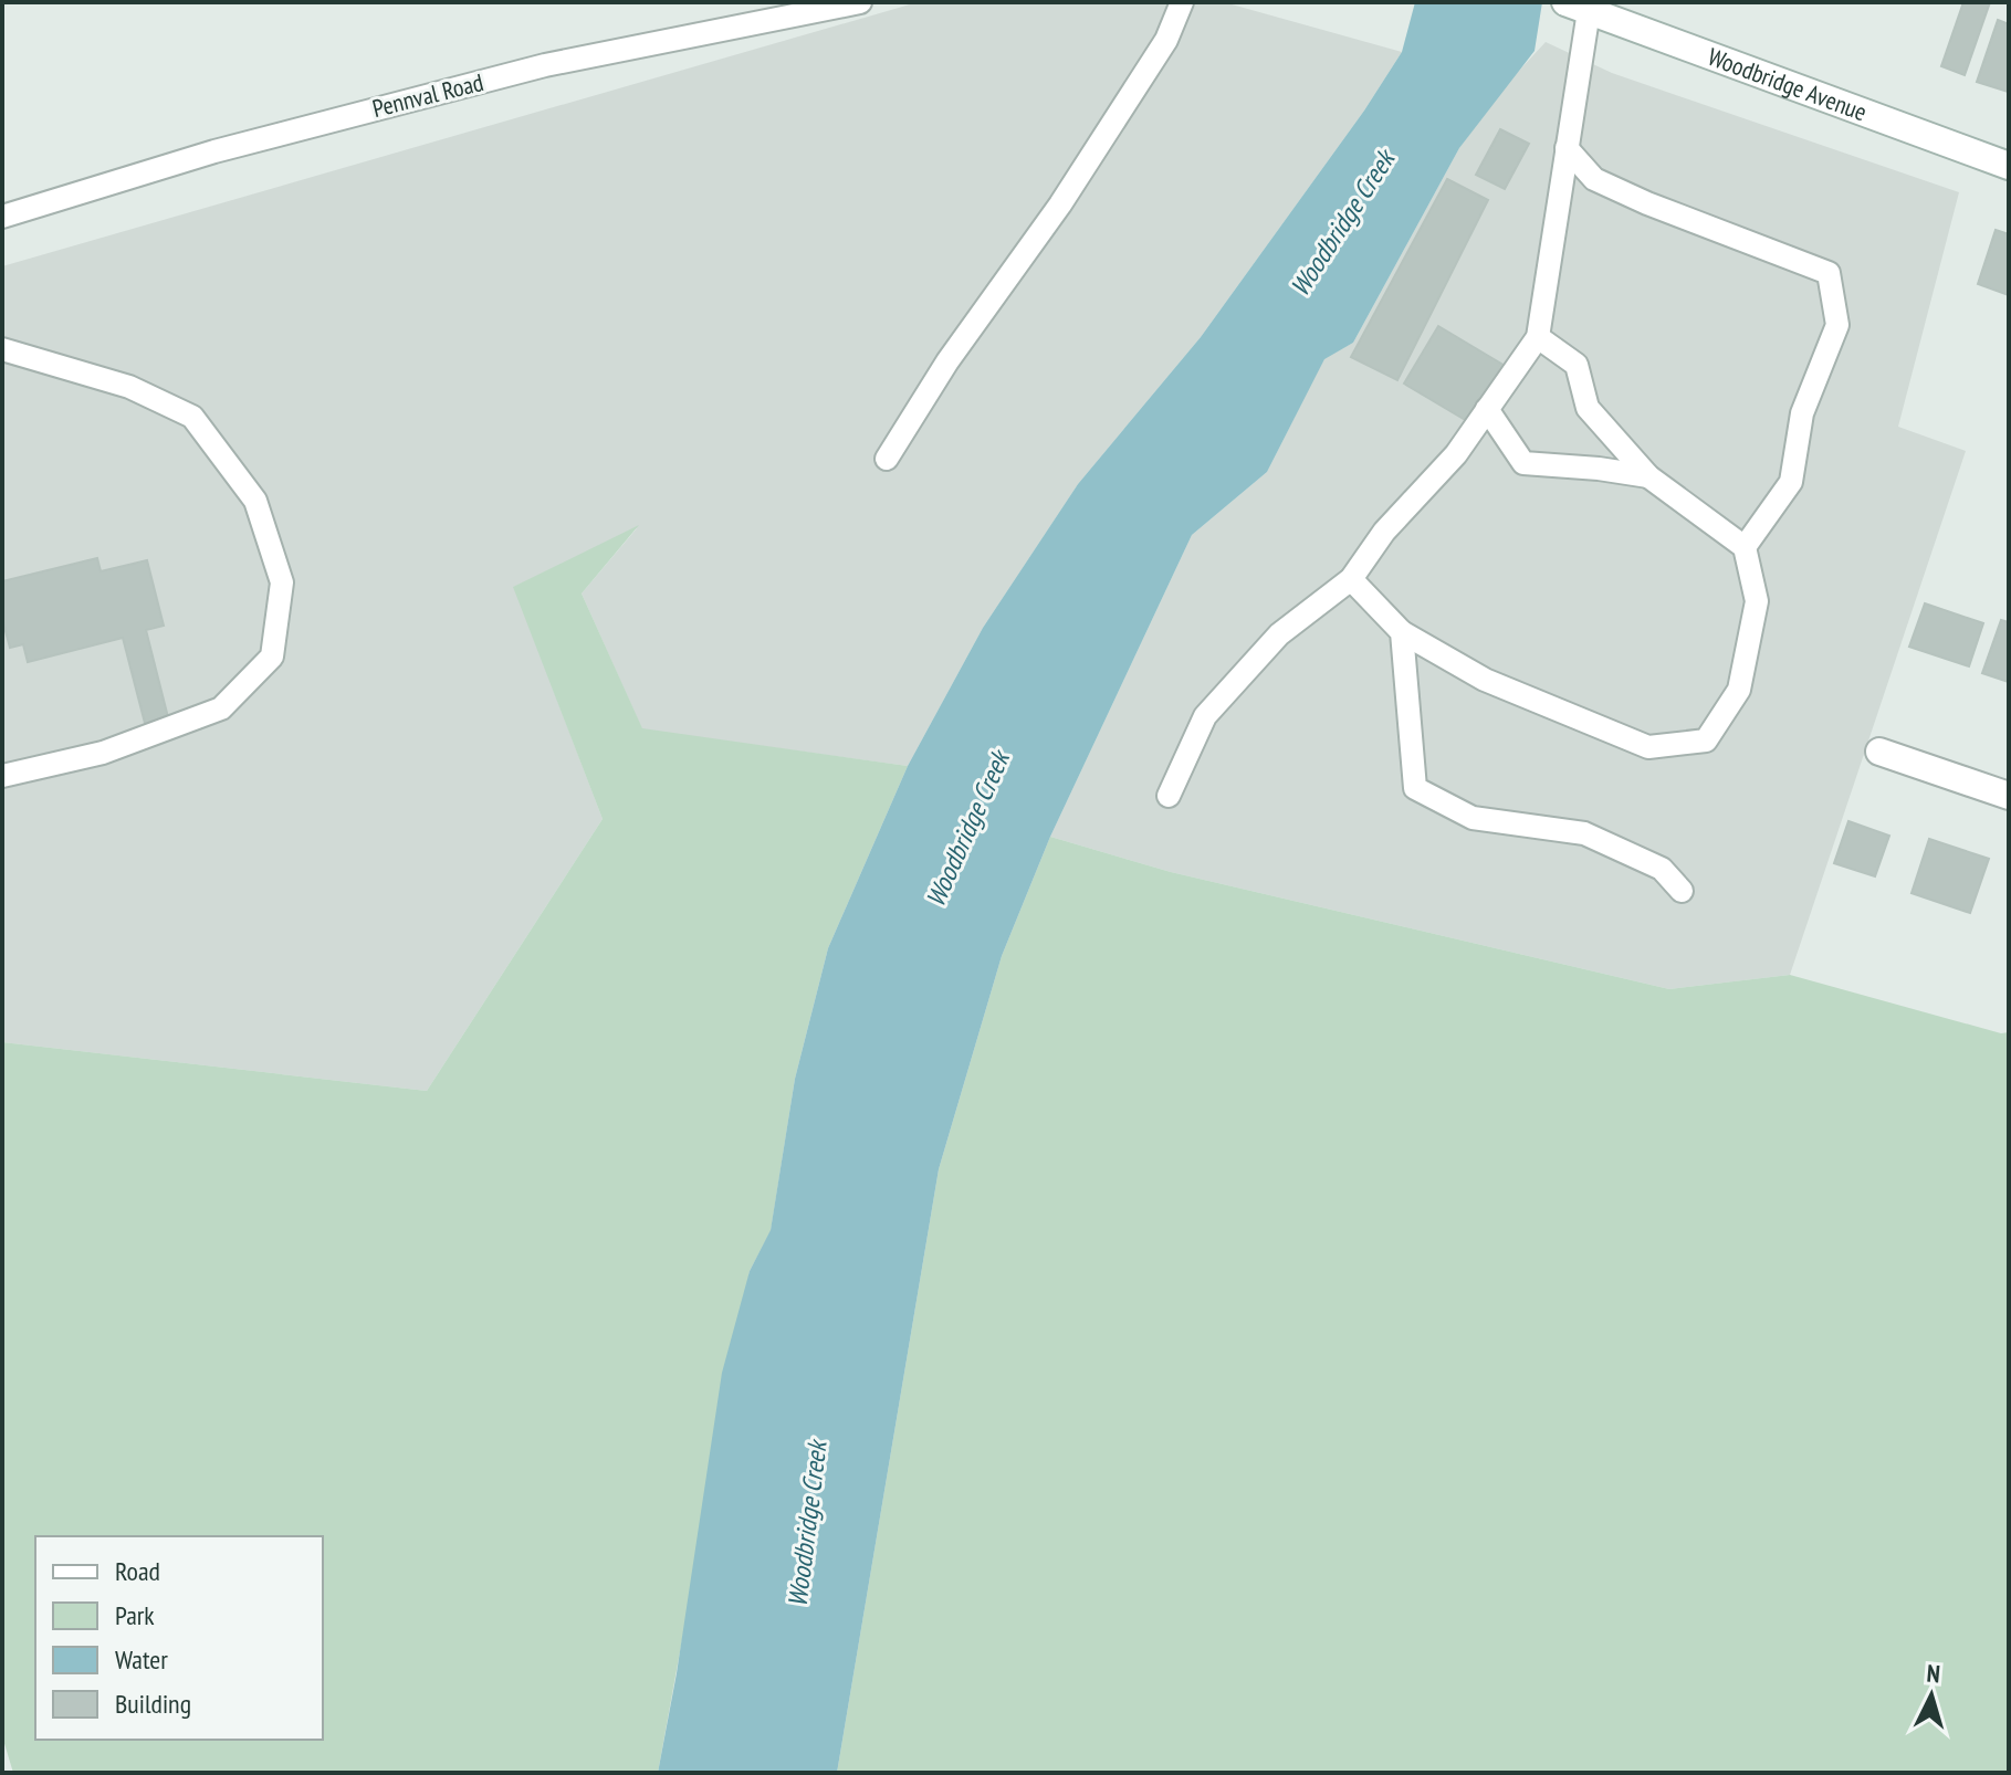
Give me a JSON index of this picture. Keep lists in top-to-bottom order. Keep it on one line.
{"streets":{"street":["Woodbridge Avenue"],"lane":["Pennval Road"]},"water":["Woodbridge Creek"],"legend":["Road","Park","Water","Building"],"north":"top"}
